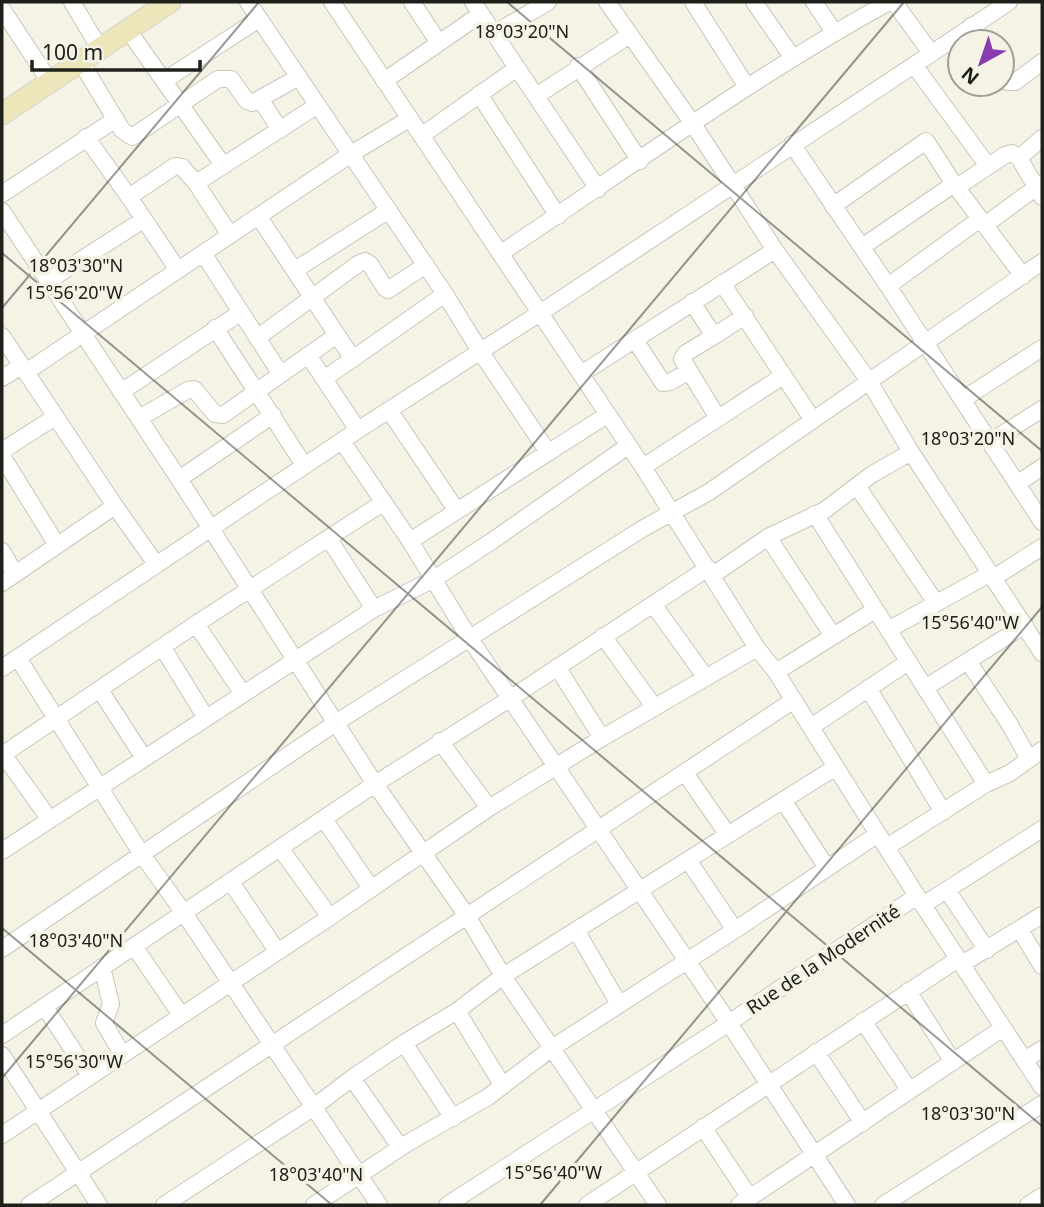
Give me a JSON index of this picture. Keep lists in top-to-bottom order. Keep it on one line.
{"streets":{"street":["Rue de la Modernité"]},"scale_bar":"100 m","north":"bottom left","coordinates":["18°03'20\"N","18°03'30\"N","15°56'20\"W","15°56'40\"W","18°03'40\"N","15°56'30\"W"]}
